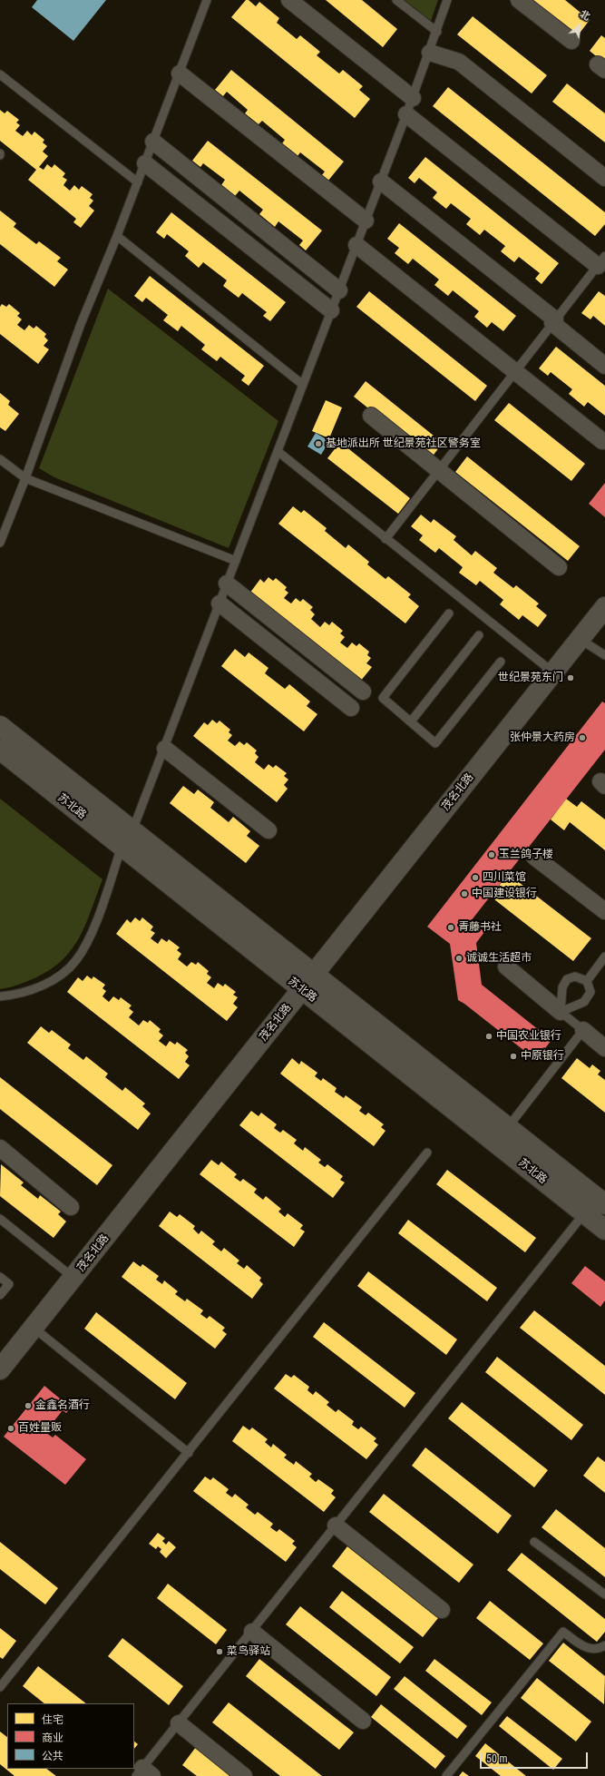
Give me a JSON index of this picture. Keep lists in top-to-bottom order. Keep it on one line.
{"streets":{"main road":["茂名北路","苏北路"]},"crossings":[["茂名北路","苏北路"]],"places":["基地派出所 世纪景苑社区警务室","世纪景苑东门","张仲景大药房","玉兰鸽子楼","四川菜馆","中国建设银行","青藤书社","诚诚生活超市","中国农业银行","中原银行","金鑫名酒行","百姓量贩","菜鸟驿站"],"legend":["住宅","商业","公共"],"scale_bar":"50 m","north":"top right"}
